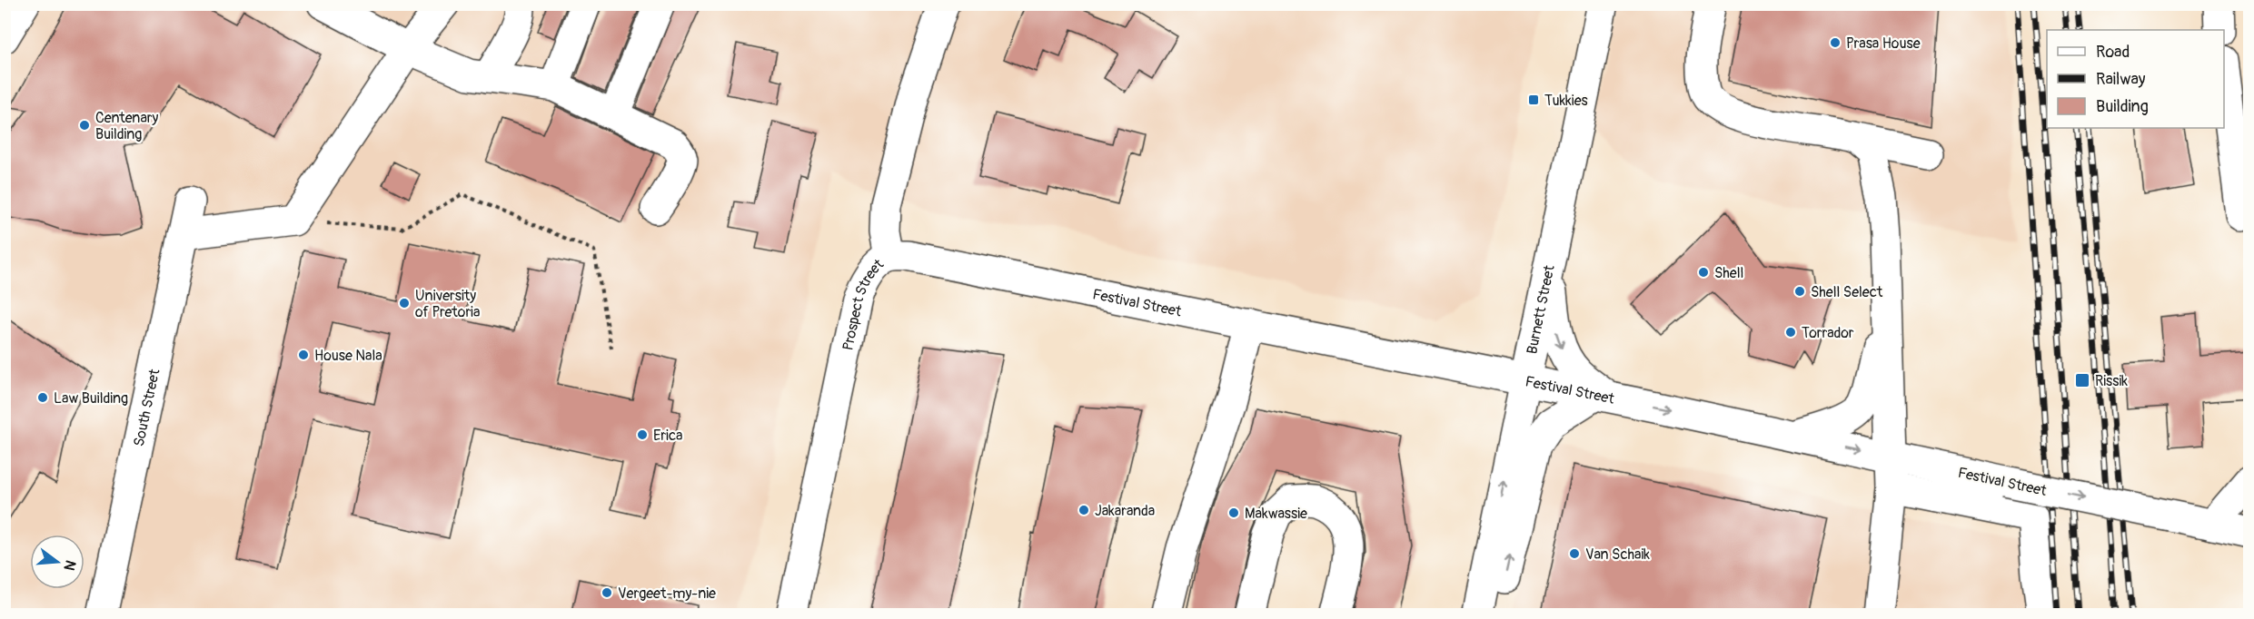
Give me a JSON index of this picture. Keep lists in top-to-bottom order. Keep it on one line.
{"streets":{"street":["Festival Street","Prospect Street","Burnett Street","South Street"]},"crossings":[["Festival Street","Prospect Street"],["Festival Street","Burnett Street"]],"one_way":["Festival Street"],"places":{"other":["Prasa House","Centenary Building","Shell","Shell Select","University of Pretoria","Torrador","House Nala","Law Building","Erica","Jakaranda","Makwassie","Van Schaik","Vergeet-my-nie"],"transit":["Tukkies","Rissik"]},"legend":["Road","Railway","Building"],"north":"right"}
